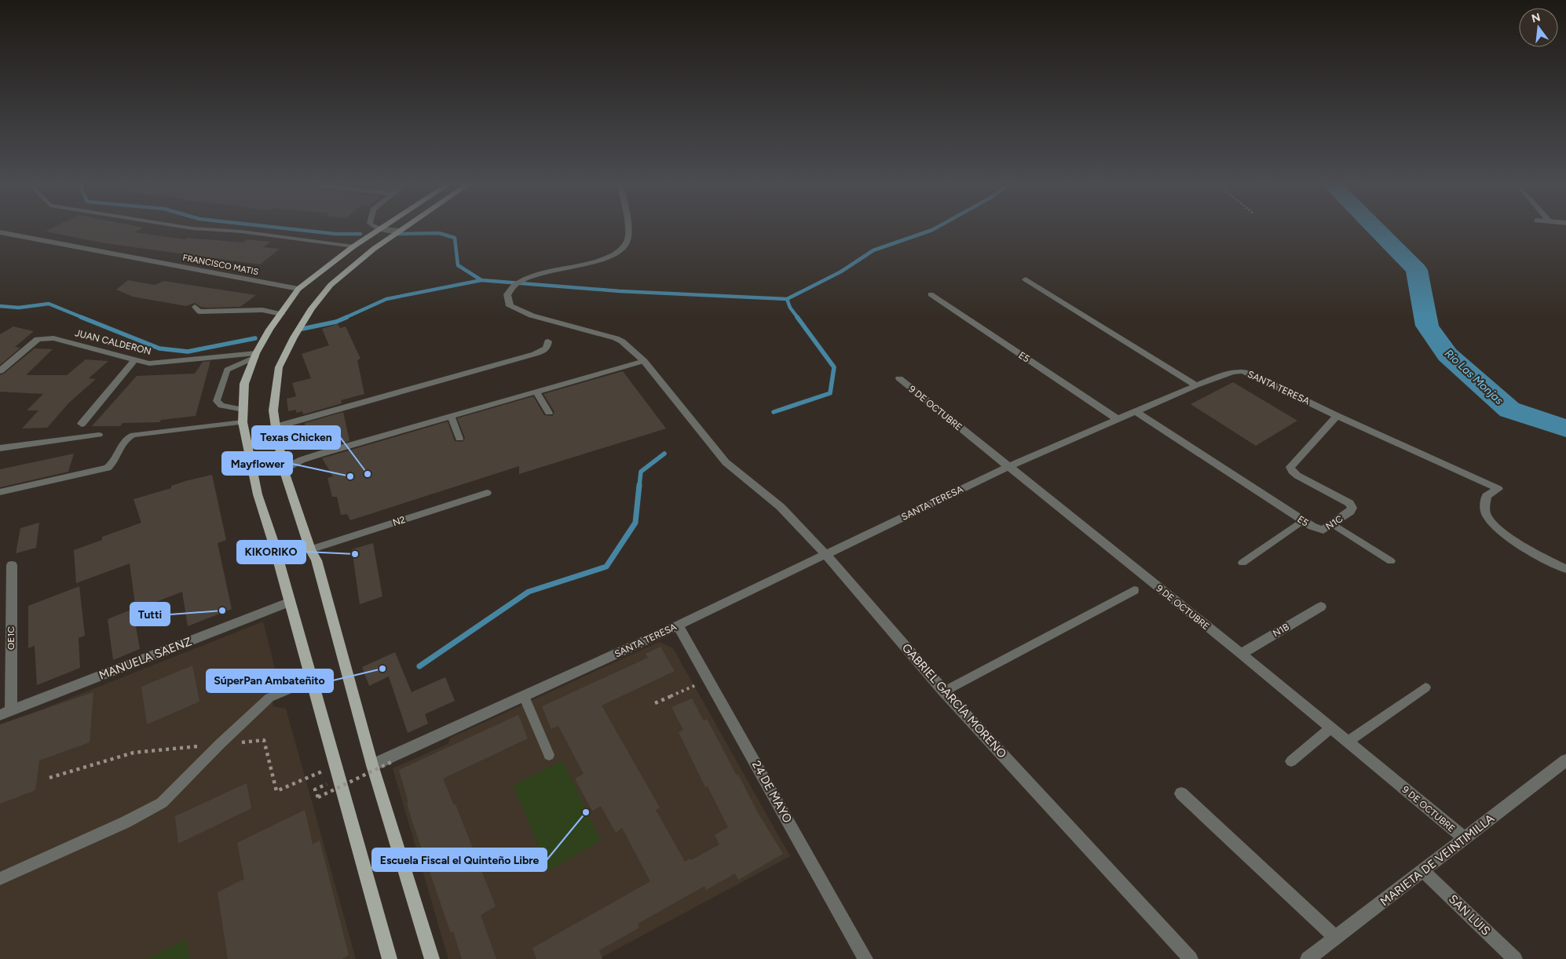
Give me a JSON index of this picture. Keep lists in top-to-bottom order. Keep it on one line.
{"streets":{"street":["FRANCISCO MATIS","JUAN CALDERON","E5","SANTA TERESA","9 DE OCTUBRE","N1C","N1B","OE1C","MANUELA SAENZ","GABRIEL GARCÍA MORENO","24 DE MAYO","MARIETA DE VEINTIMILLA","SAN LUIS"],"lane":["N2"]},"crossings":[["E5","SANTA TERESA"],["E5","N1C"],["SANTA TERESA","9 DE OCTUBRE"],["SANTA TERESA","N1C"],["SANTA TERESA","GABRIEL GARCÍA MORENO"],["SANTA TERESA","24 DE MAYO"],["9 DE OCTUBRE","N1B"],["9 DE OCTUBRE","MARIETA DE VEINTIMILLA"],["OE1C","MANUELA SAENZ"],["MARIETA DE VEINTIMILLA","SAN LUIS"]],"water":["Rio Las Monjas"],"places":["Texas Chicken","Mayflower","KIKORIKO","Tutti","SúperPan Ambateñito","Escuela Fiscal el Quinteño Libre"],"north":"top"}
